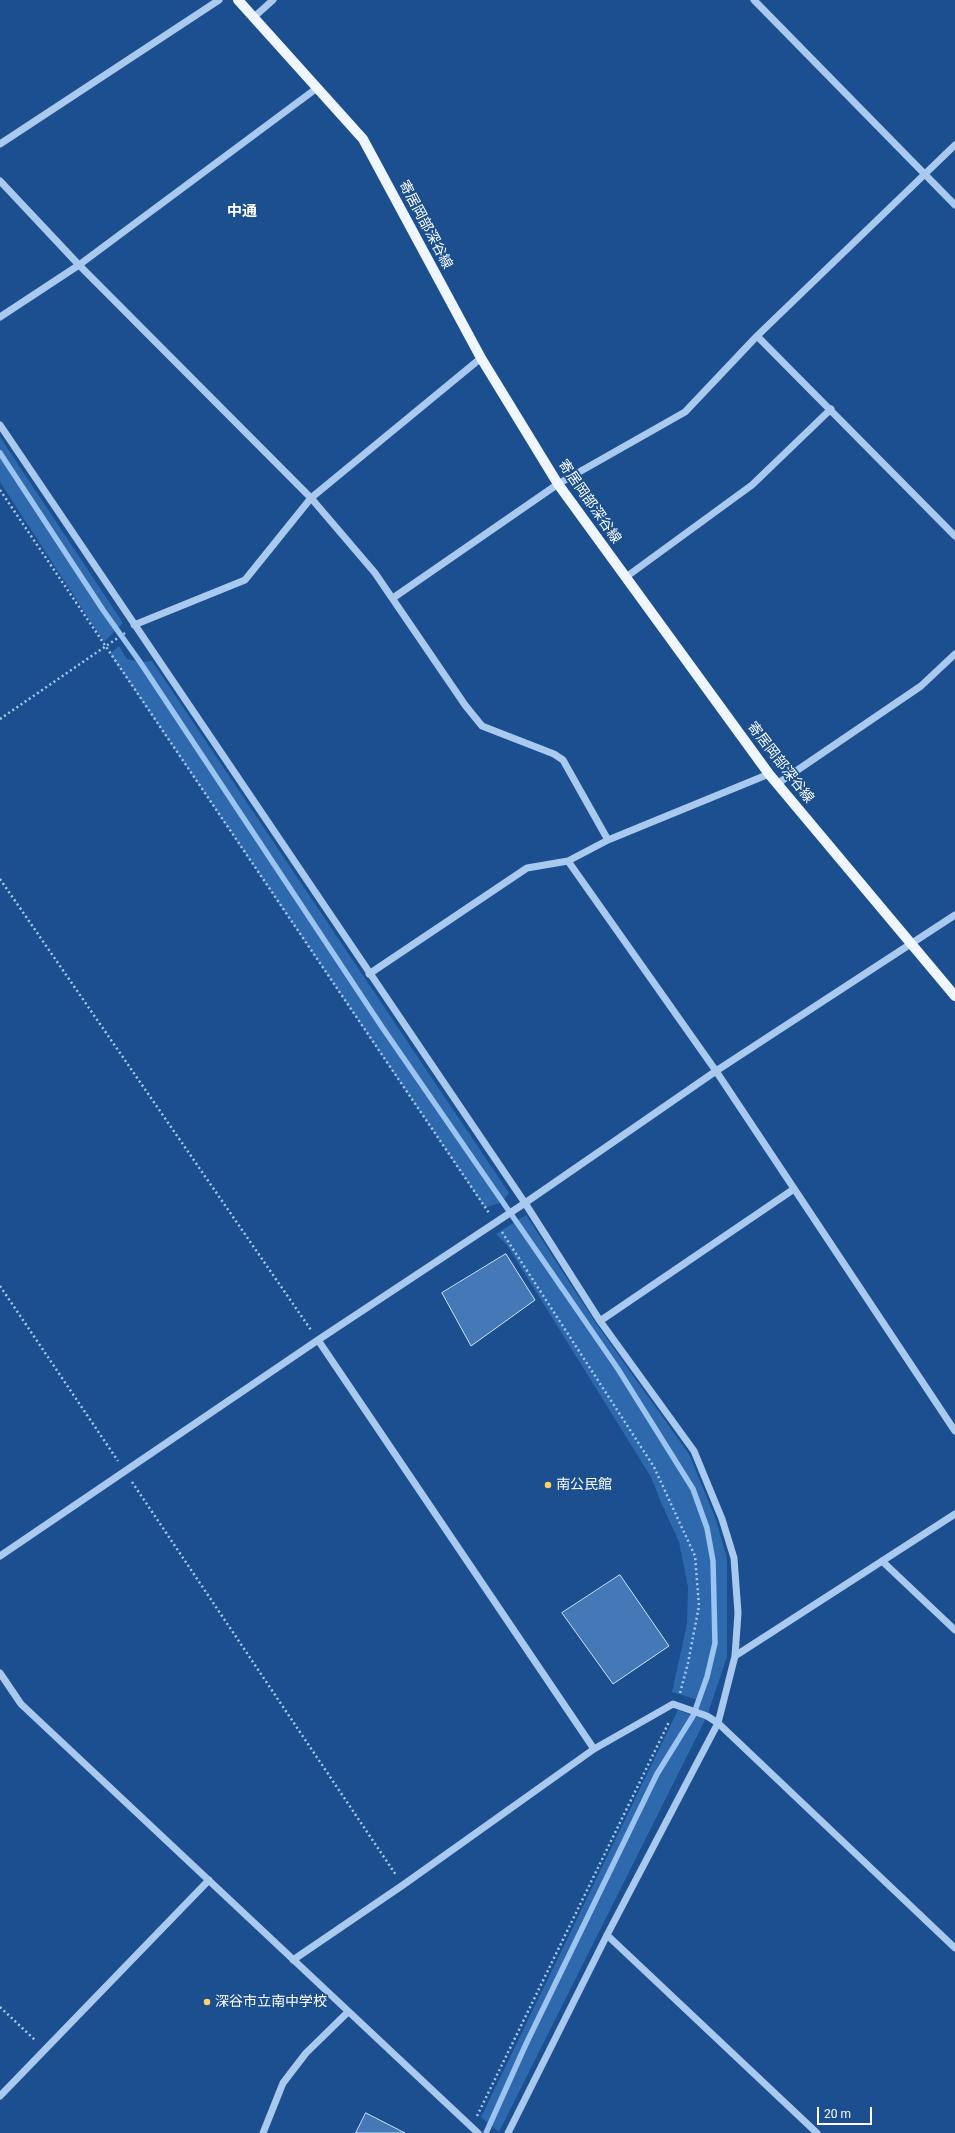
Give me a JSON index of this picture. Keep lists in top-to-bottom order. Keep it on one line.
{"streets":{"main road":["寄居岡部深谷線"]},"districts":["中通"],"places":["南公民館","深谷市立南中学校"],"scale_bar":"20 m"}
